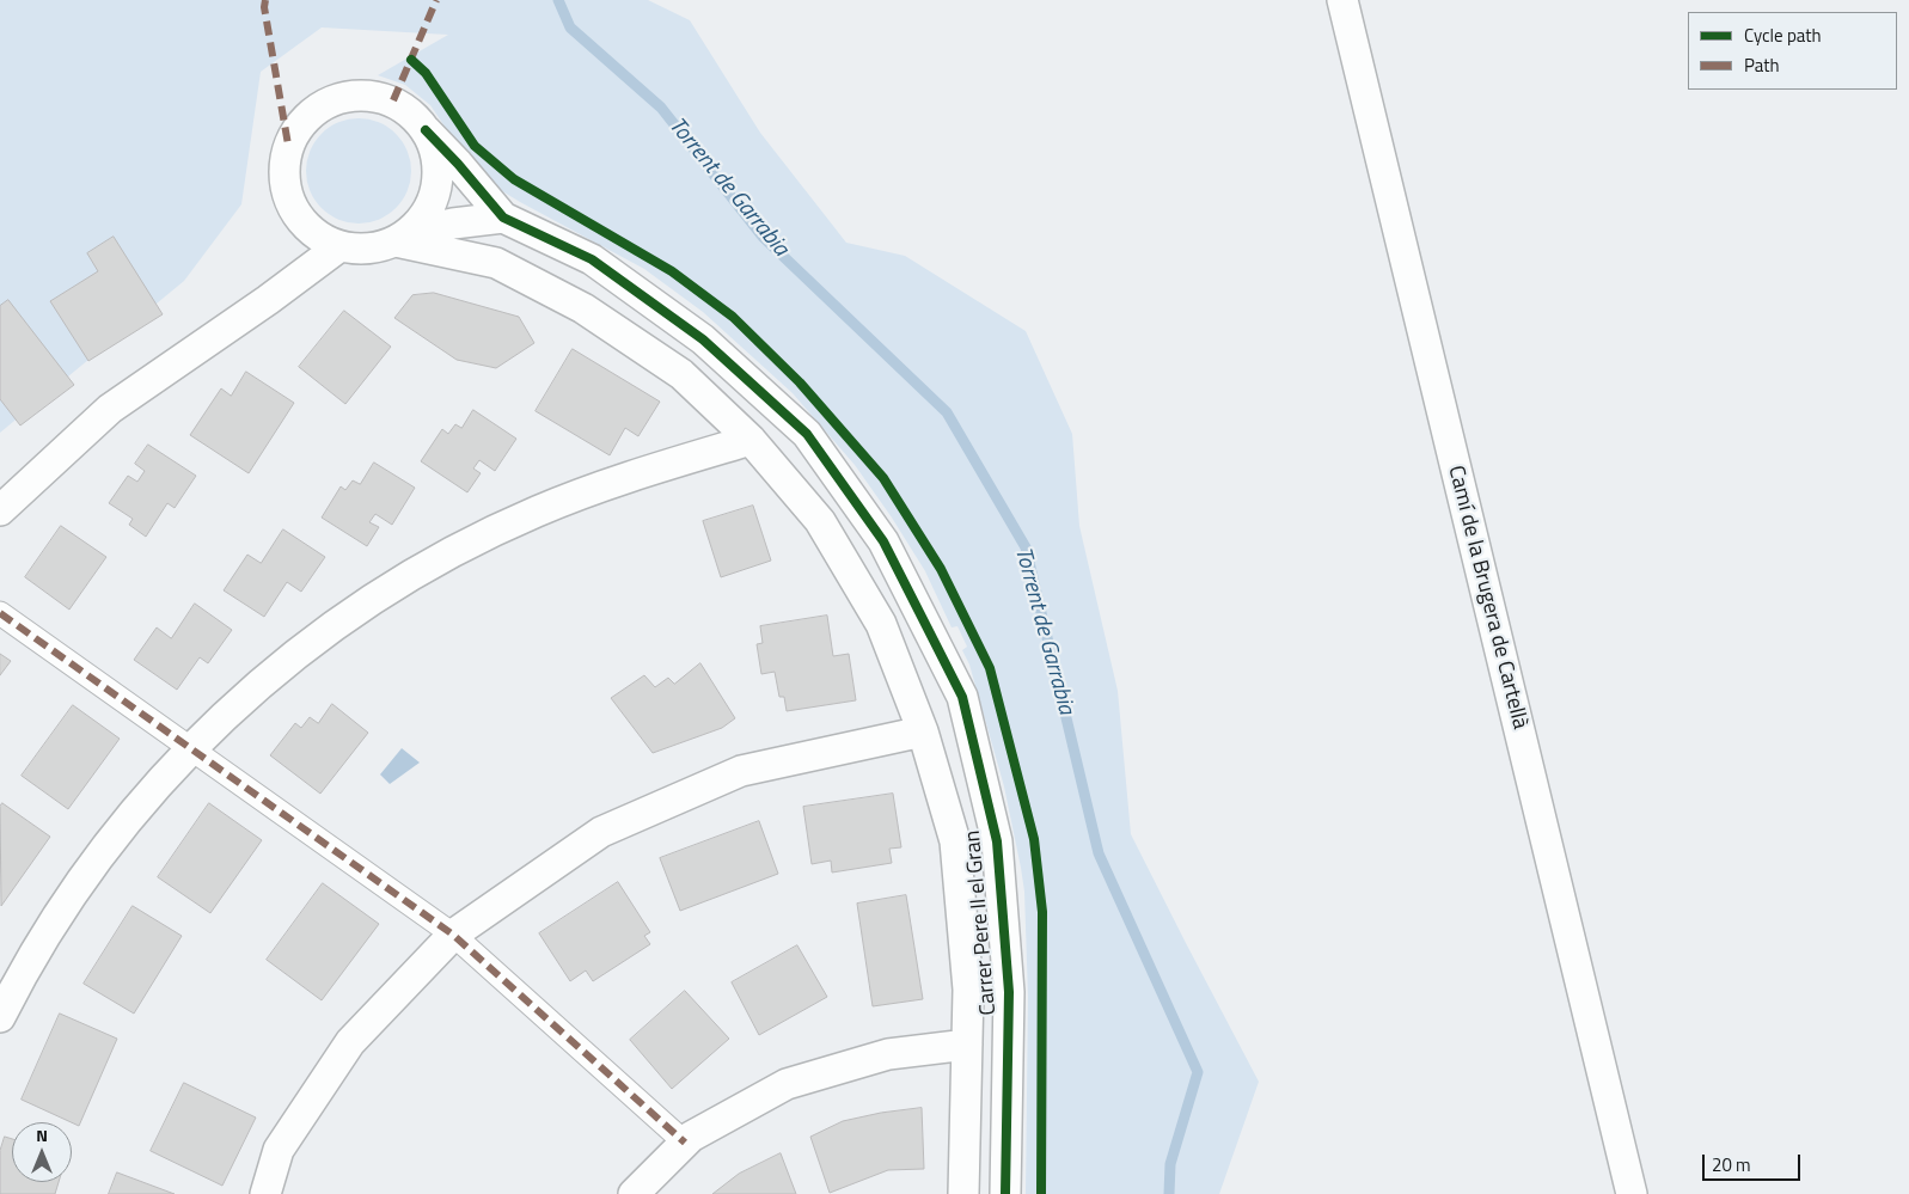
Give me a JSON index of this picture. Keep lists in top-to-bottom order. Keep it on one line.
{"streets":{"street":["Camí de la Brugera de Cartellà","Carrer Pere II el Gran"]},"water":["Torrent de Garrabia"],"legend":["Cycle path","Path"],"scale_bar":"20 m","north":"top"}
